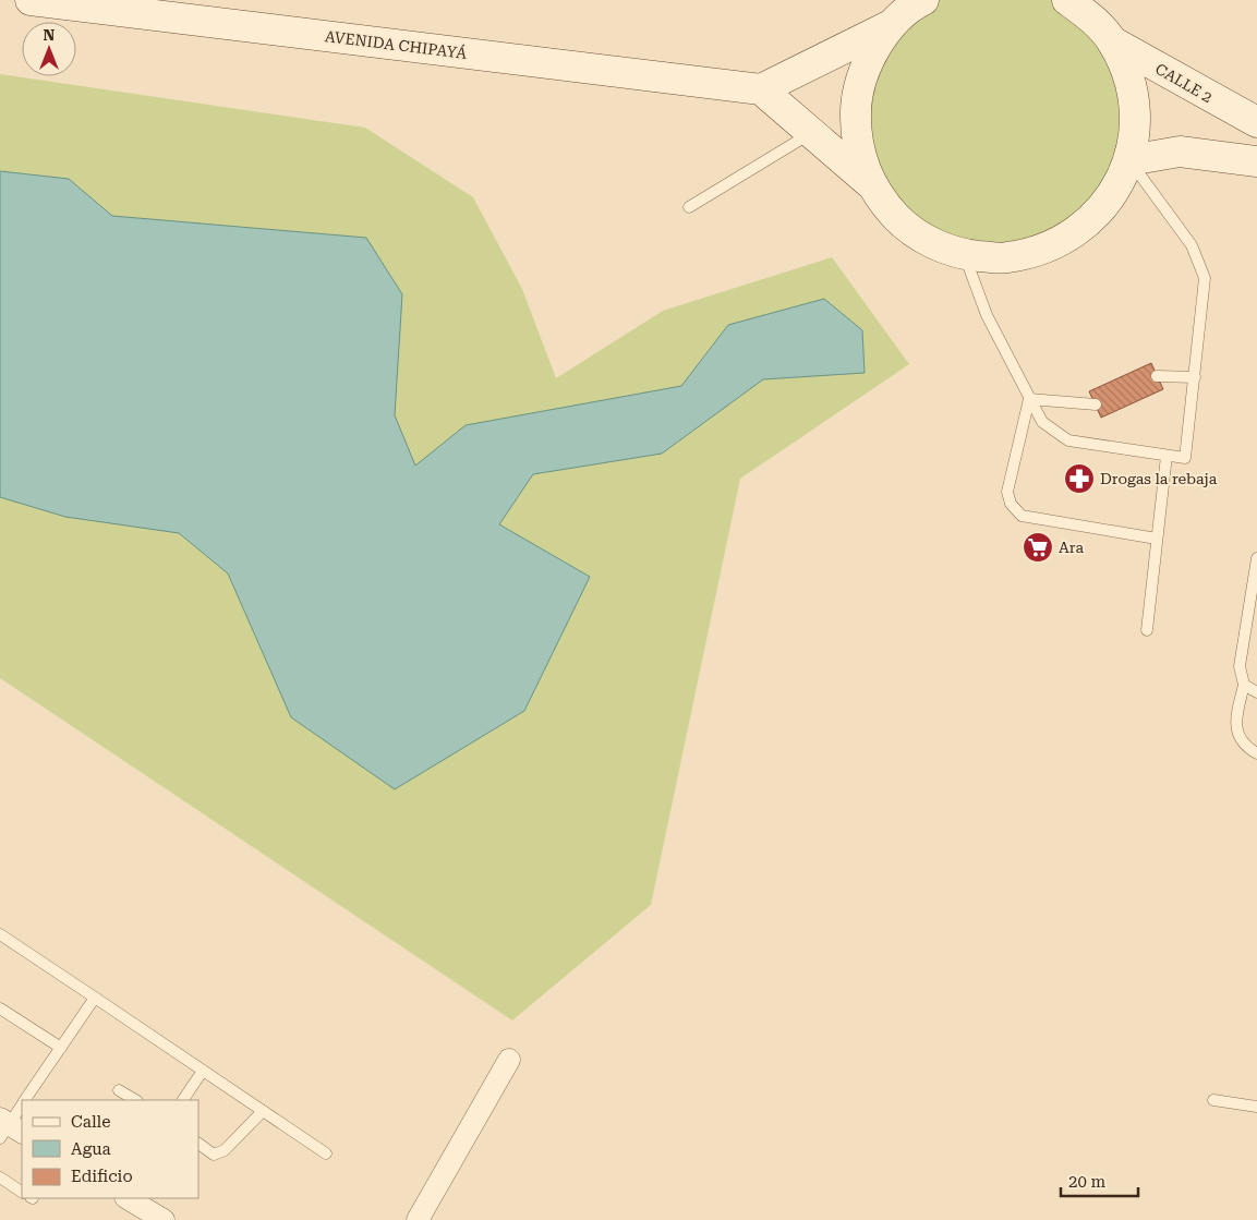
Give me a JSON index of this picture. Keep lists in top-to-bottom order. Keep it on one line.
{"streets":{"street":["AVENIDA CHIPAYÁ","CALLE 2"]},"places":{"pharmacy":["Drogas la rebaja"],"supermarket":["Ara"]},"legend":["Calle","Agua","Edificio"],"scale_bar":"20 m","north":"top"}
